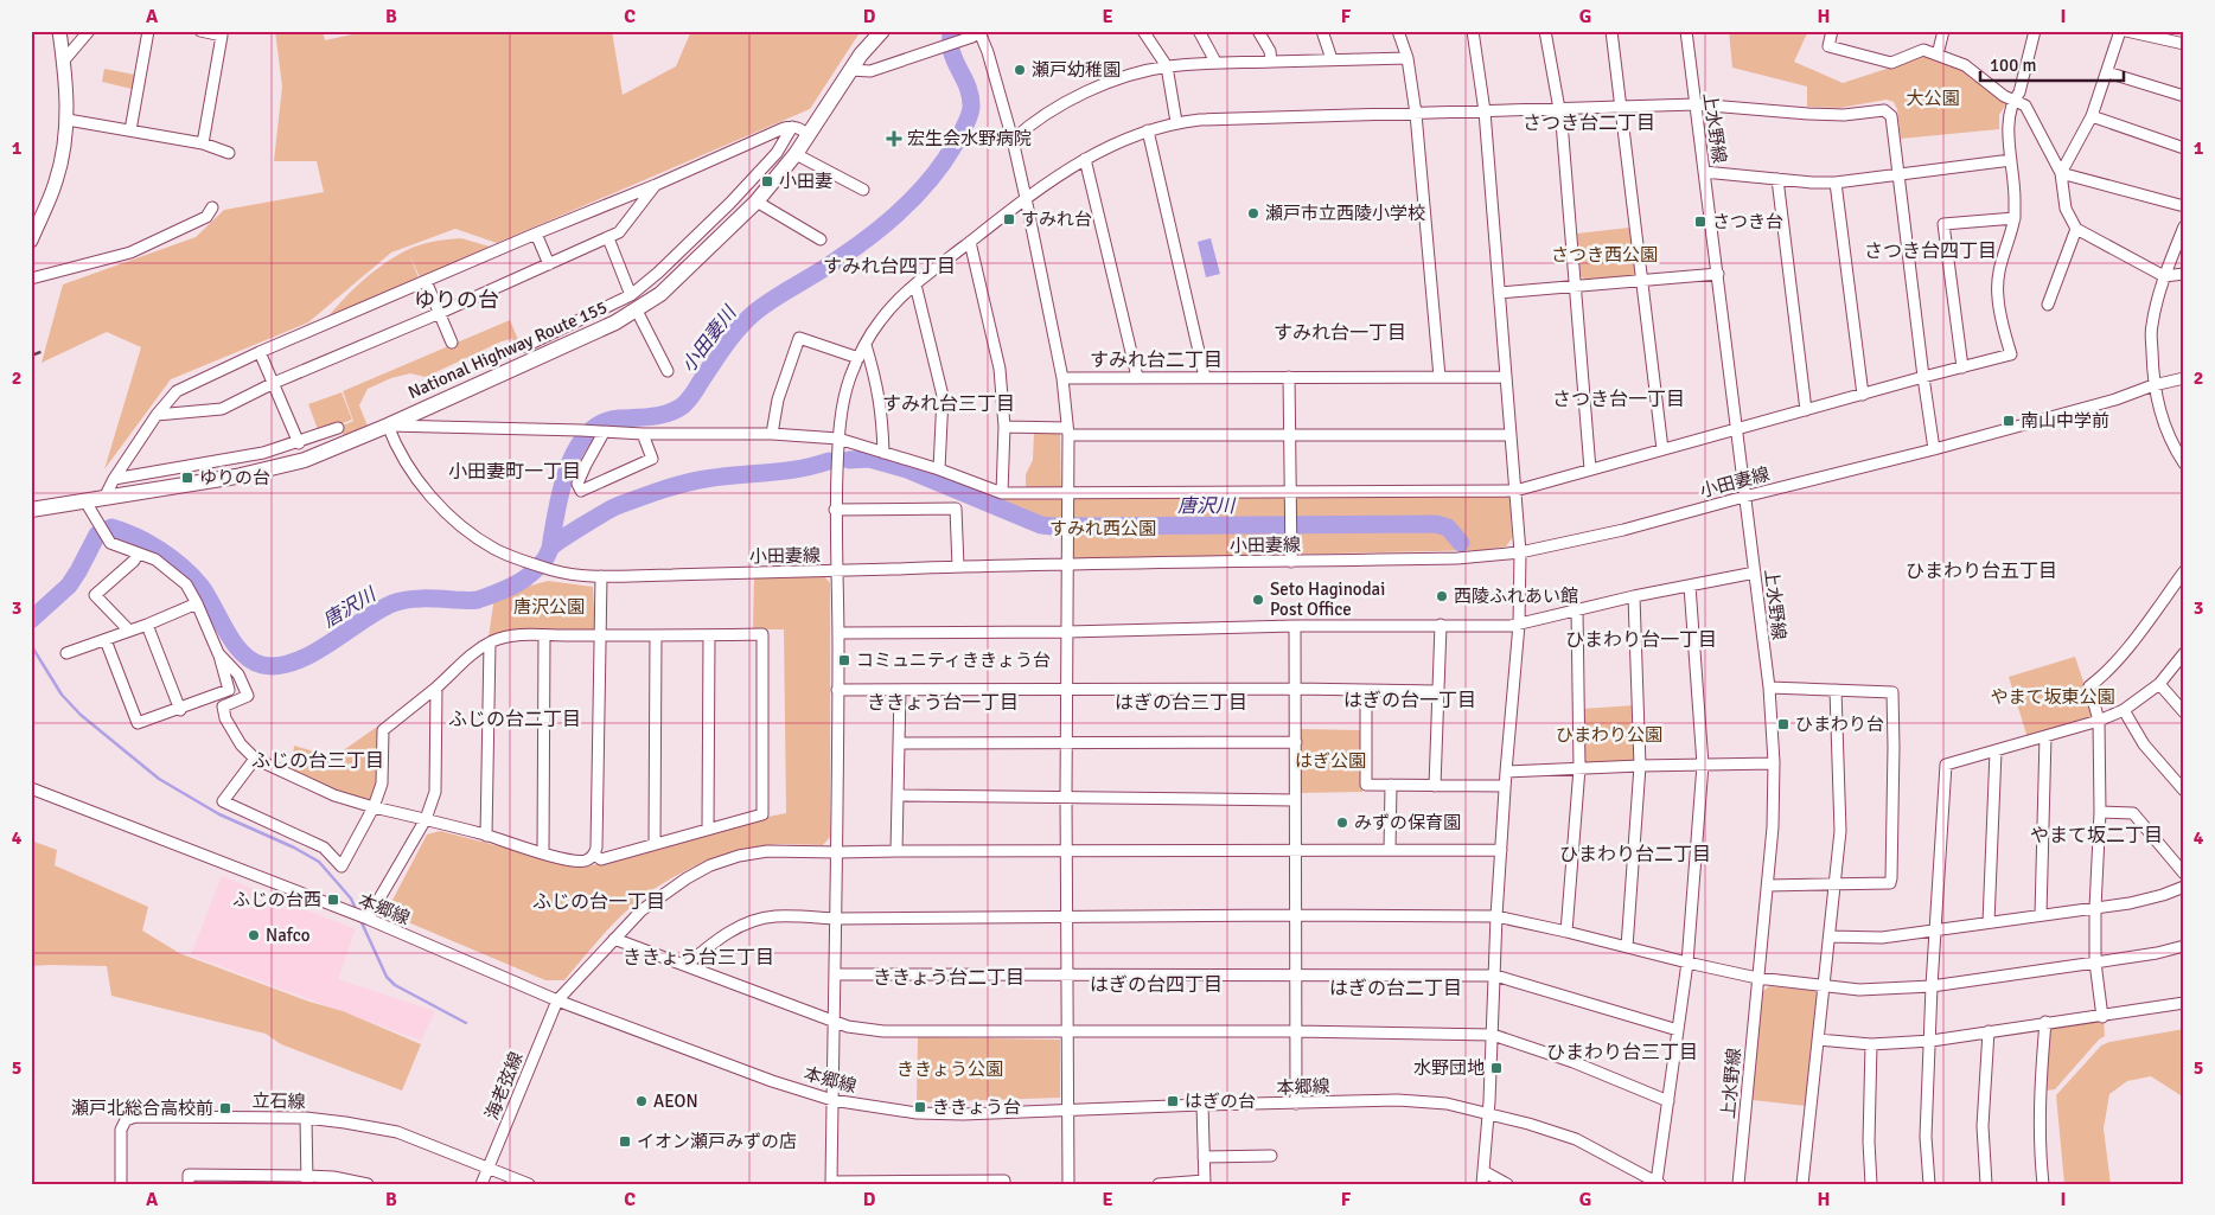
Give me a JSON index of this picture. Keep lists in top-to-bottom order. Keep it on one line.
{"streets":{"highway":["National Highway Route 155"],"street":["上水野線","小田妻線","本郷線","海老弦線","立石線"]},"crossings":[["上水野線","小田妻線"],["National Highway Route 155","小田妻線"],["本郷線","海老弦線"],["海老弦線","立石線"]],"districts":["さつき台二丁目","さつき台四丁目","すみれ台四丁目","ゆりの台","すみれ台一丁目","すみれ台二丁目","さつき台一丁目","すみれ台三丁目","小田妻町一丁目","ひまわり台五丁目","ひまわり台一丁目","はぎの台一丁目","ききょう台一丁目","はぎの台三丁目","ふじの台二丁目","ふじの台三丁目","やまて坂二丁目","ひまわり台二丁目","ふじの台一丁目","ききょう台三丁目","ききょう台二丁目","はぎの台四丁目","はぎの台二丁目","ひまわり台三丁目"],"water":["小田妻川","唐沢川"],"parks":["大公園","さつき西公園","すみれ西公園","唐沢公園","やまて坂東公園","ひまわり公園","はぎ公園","ききょう公園"],"places":{"other":["瀬戸幼稚園","瀬戸市立西陵小学校","西陵ふれあい館","Seto Haginodai Post Office","みずの保育園","Nafco","AEON"],"health":["宏生会水野病院"],"transit":["小田妻","すみれ台","さつき台","南山中学前","ゆりの台","コミュニティききょう台","ひまわり台","ふじの台西","水野団地","はぎの台","ききょう台","瀬戸北総合高校前","イオン瀬戸みずの店"]},"scale_bar":"100 m","grid":{"columns":["A","B","C","D","E","F","G","H","I"],"rows":["1","2","3","4","5"]}}
